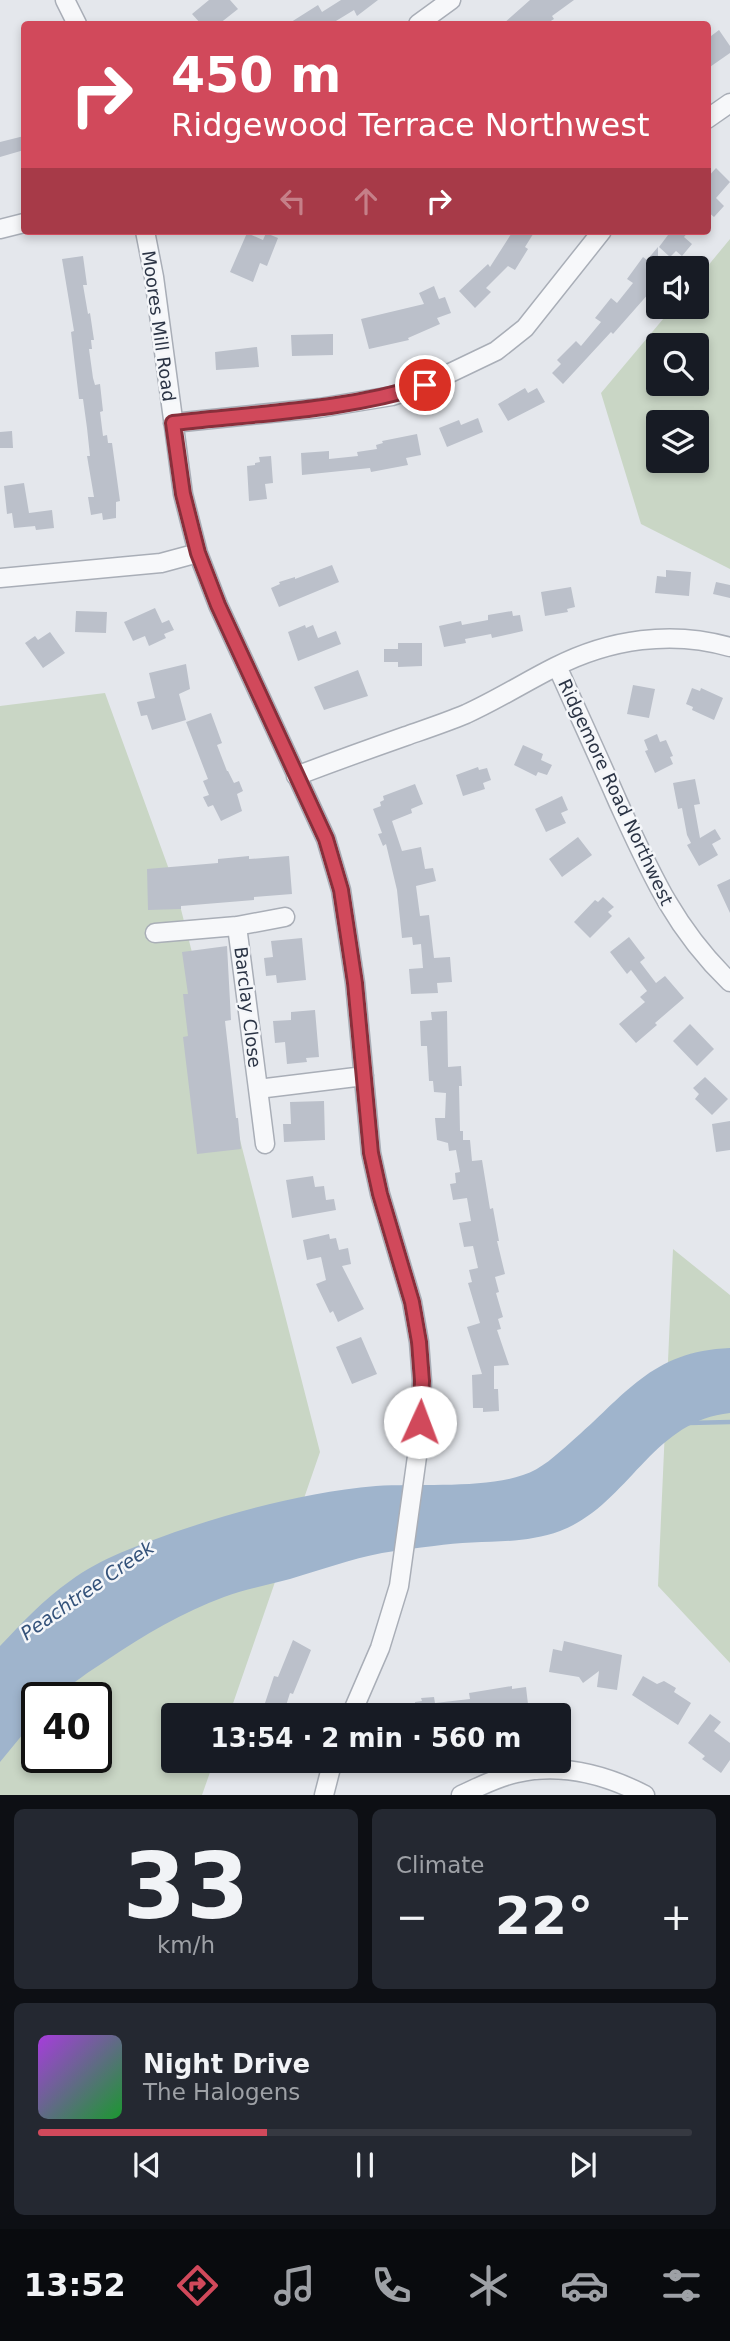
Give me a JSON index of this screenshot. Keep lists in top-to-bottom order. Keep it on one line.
{"streets":{"street":["Moores Mill Road","Ridgemore Road Northwest","Barclay Close"]},"crossings":[["Moores Mill Road","Ridgemore Road Northwest"],["Moores Mill Road","Barclay Close"]],"water":["Peachtree Creek"],"page":{"turn":["450 m","Ridgewood Terrace Northwest"],"limit":"40","trip":"13:54 · 2 min · 560 m","tile":[["33","km/h"],"Climate"],"heat":["−","22°","+"],"song":["Night Drive","The Halogens"],"tabs":"13:52"}}
